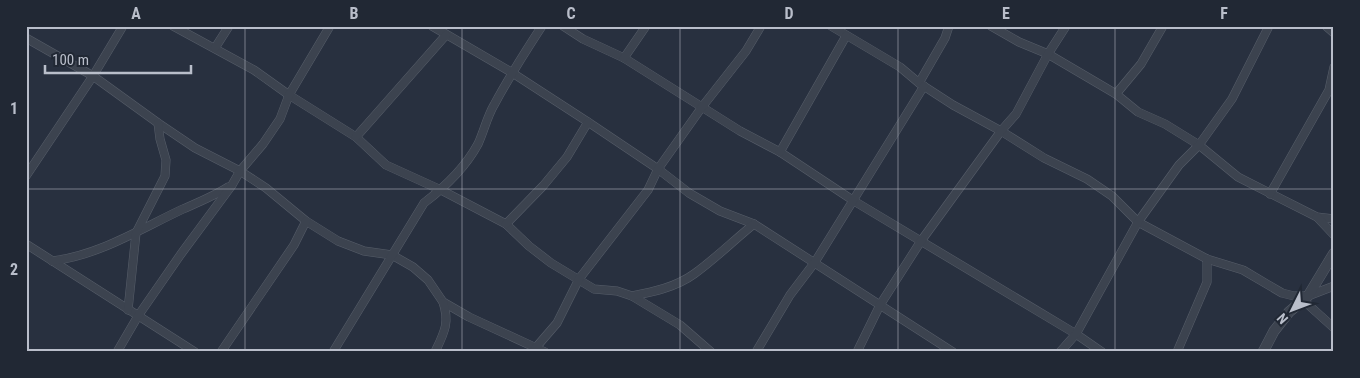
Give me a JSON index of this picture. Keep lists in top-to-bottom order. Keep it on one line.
{"scale_bar":"100 m","north":"bottom left","grid":{"columns":["A","B","C","D","E","F"],"rows":["1","2"]}}
